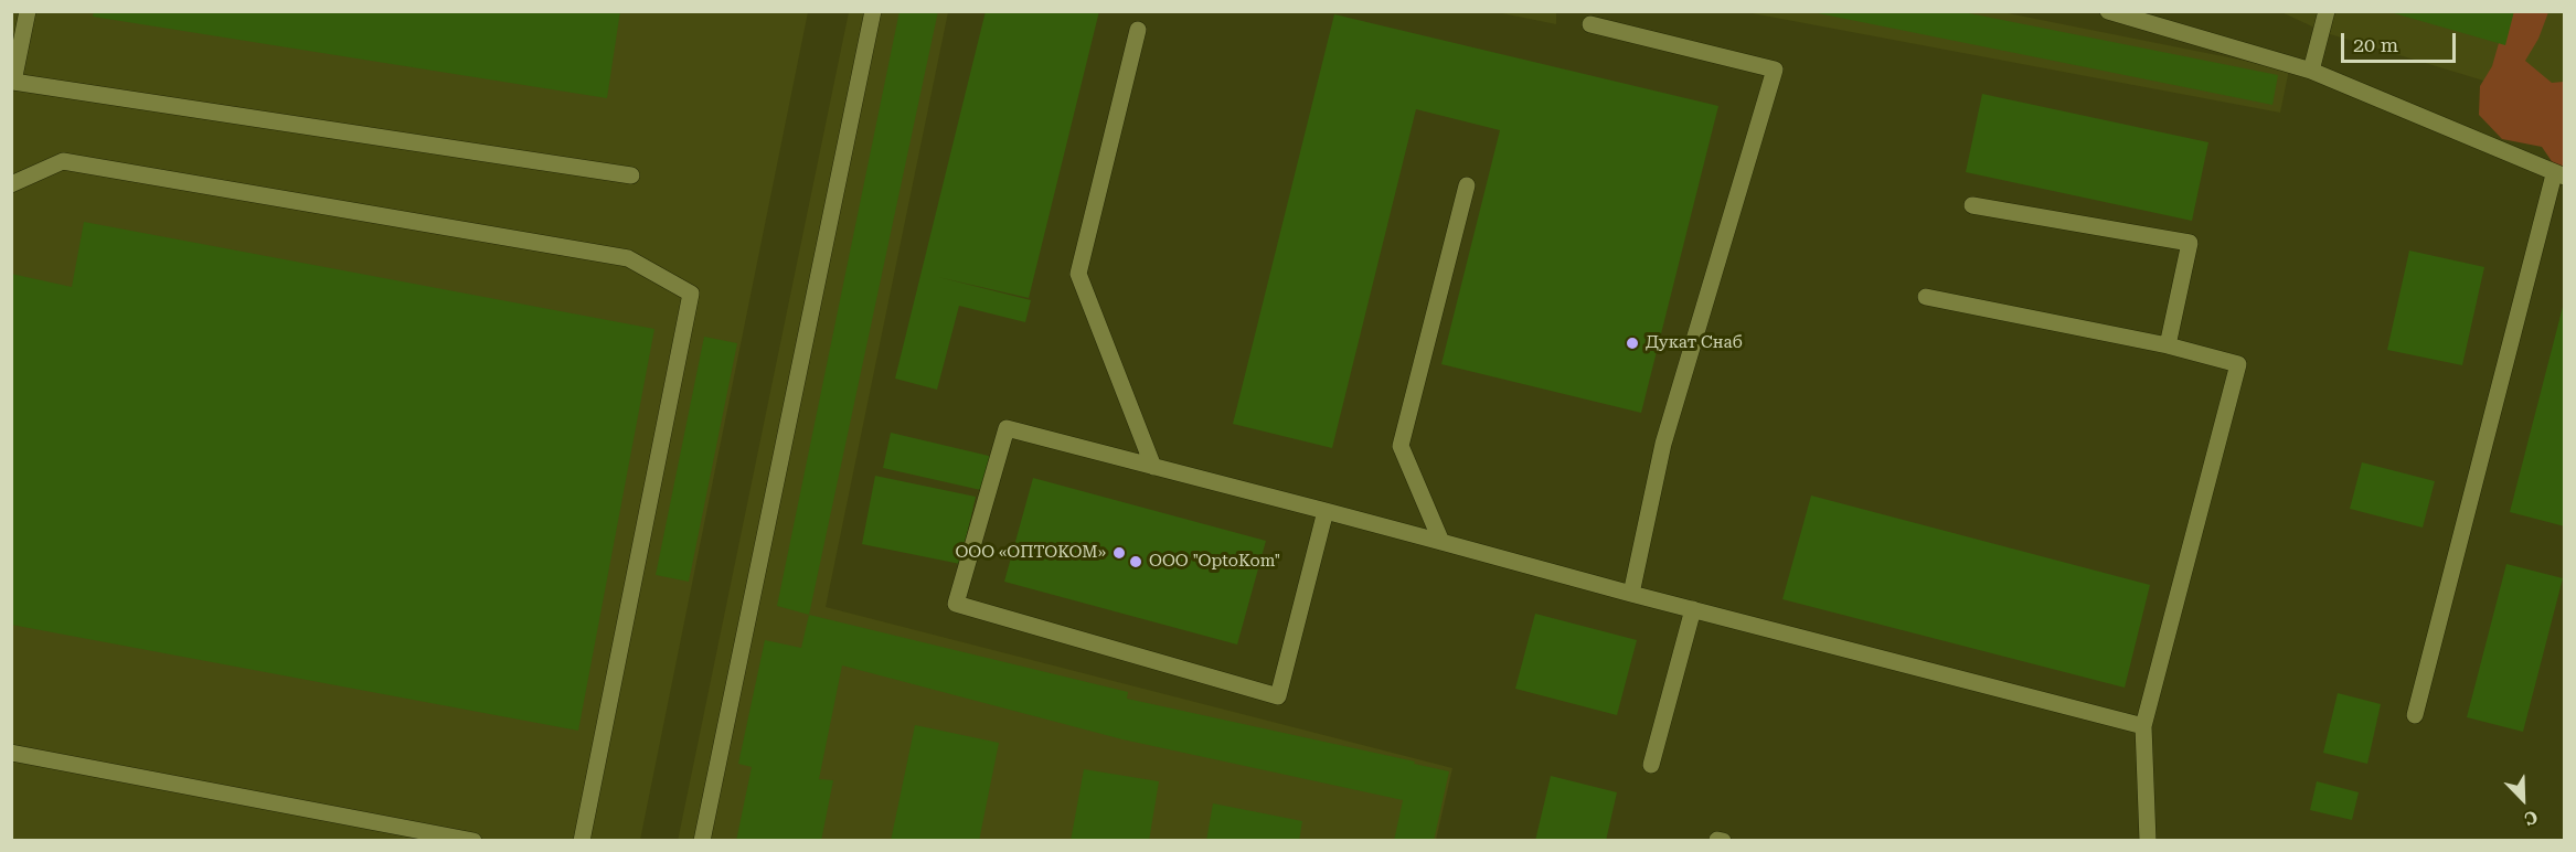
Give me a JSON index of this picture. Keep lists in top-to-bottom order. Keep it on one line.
{"places":["Дукат Снаб","ООО «ОПТОКОМ»","OOO \"OptoKom\""],"scale_bar":"20 m","north":"bottom right"}
